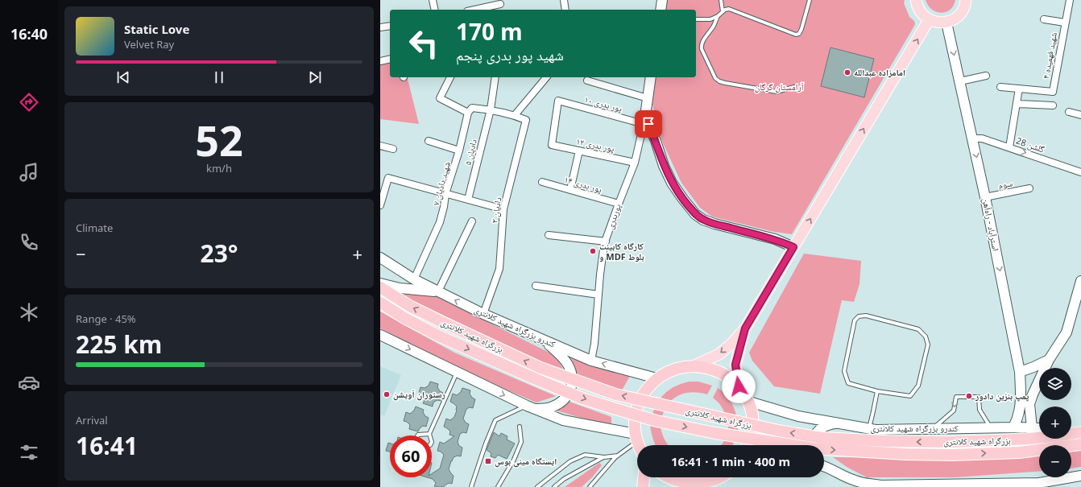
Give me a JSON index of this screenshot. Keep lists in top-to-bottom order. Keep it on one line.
{"streets":{"highway":["بزرگراه شهید کلانتری"],"main road":["پوربدری","استرآباد - راه‌آهن","کندرو بزرگراه شهید کلانتری"],"street":["۴ شهید فهمیده","پور بدری ۱۰","پور بدری ۱۲","گلشن 28","دادیان ۵","شهید دادیان ۷","پور بدری ۱۴","سوم","دادیان ۳"]},"crossings":[["پور بدری ۱۰","پور بدری ۱۲"],["پور بدری ۱۰","پوربدری"],["پور بدری ۱۲","پوربدری"],["گلشن 28","استرآباد - راه‌آهن"],["شهید دادیان ۷","کندرو بزرگراه شهید کلانتری"],["پور بدری ۱۴","پوربدری"],["سوم","استرآباد - راه‌آهن"],["دادیان ۳","کندرو بزرگراه شهید کلانتری"],["پوربدری","کندرو بزرگراه شهید کلانتری"],["استرآباد - راه‌آهن","کندرو بزرگراه شهید کلانتری"]],"one_way":["استرآباد - راه‌آهن"],"parks":["آرامستان گرگان"],"places":{"other":["امامزاده عبدالله","کارگاه کابینت و MDF بلوط","رستوران آویشن","پمپ بنزین دادور"],"transit":["ایستگاه مینی بوس"]},"page":{"tabs":"16:40","turn":["170 m","شهید پور بدری پنجم"],"song":["Static Love","Velvet Ray"],"tile":[["52","km/h"],"Climate",["Range · 45%","225 km"],["Arrival","16:41"]],"heat":["−","23°","+"],"map_buttons":["+","−"],"limit":"60","trip":"16:41 · 1 min · 400 m"}}
